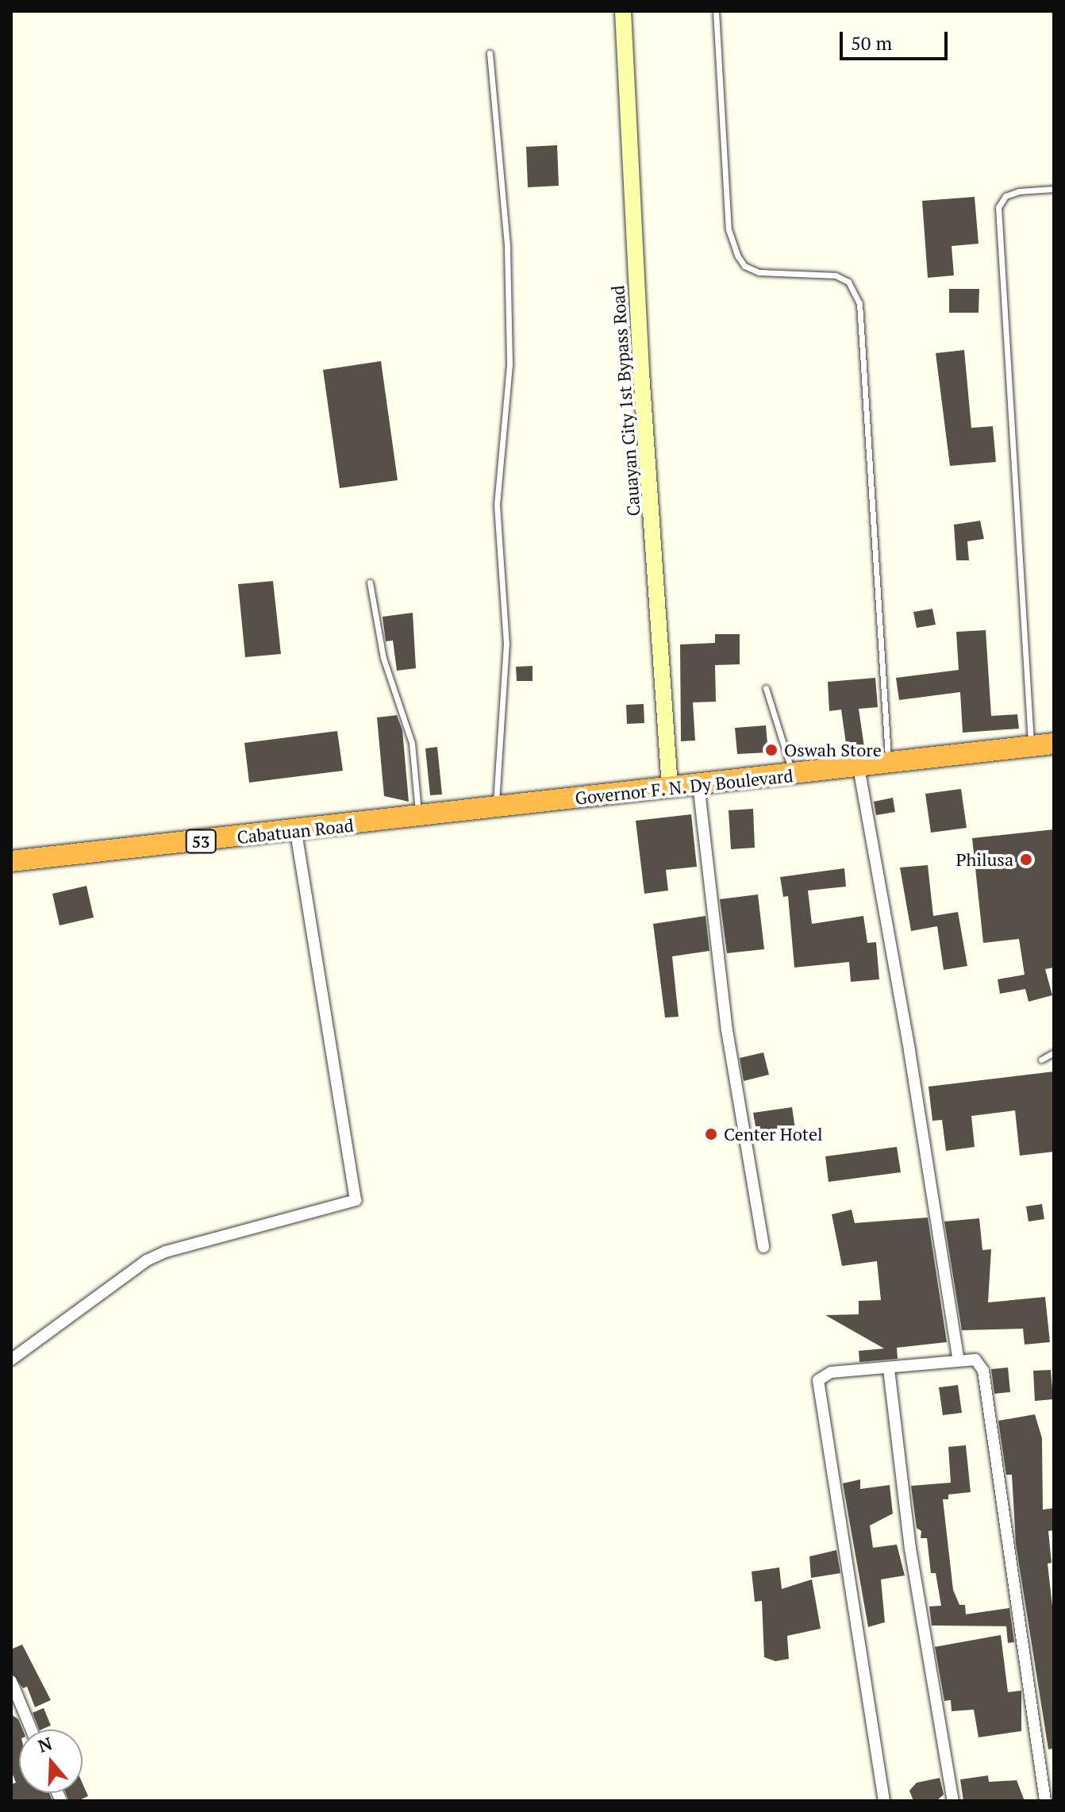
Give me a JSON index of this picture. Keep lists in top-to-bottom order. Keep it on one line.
{"streets":{"highway":["Governor F. N. Dy Boulevard","Cabatuan Road","53"],"main road":["Cauayan City 1st Bypass Road"]},"crossings":[["Cauayan City 1st Bypass Road","Governor F. N. Dy Boulevard"],["Governor F. N. Dy Boulevard","Cabatuan Road"]],"places":["Oswah Store","Philusa","Center Hotel"],"scale_bar":"50 m","north":"top"}
